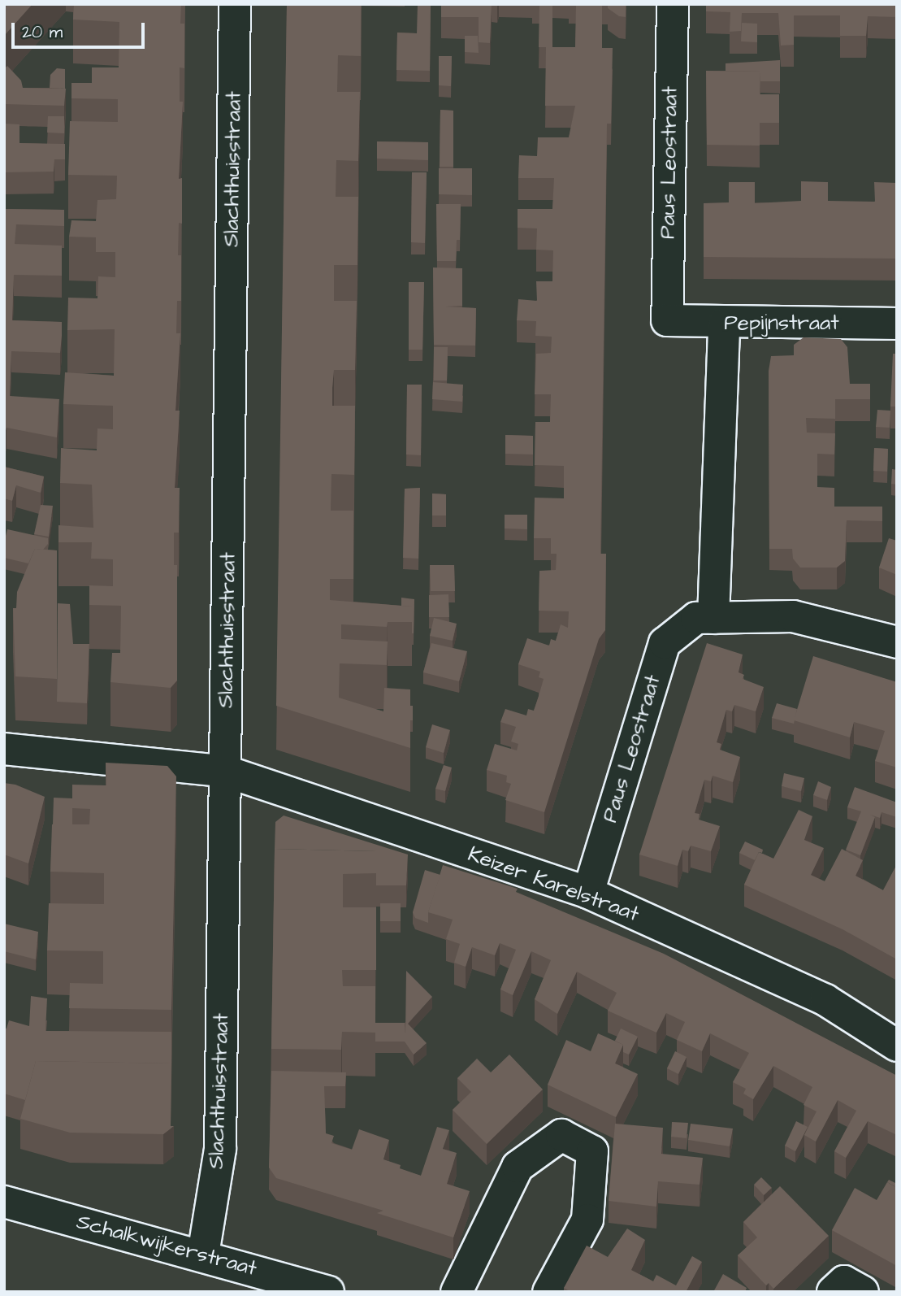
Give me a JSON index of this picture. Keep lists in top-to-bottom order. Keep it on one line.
{"streets":{"street":["Paus Leostraat","Slachthuisstraat","Pepijnstraat","Keizer Karelstraat","Schalkwijkerstraat"]},"crossings":[["Paus Leostraat","Pepijnstraat"],["Paus Leostraat","Keizer Karelstraat"],["Slachthuisstraat","Keizer Karelstraat"],["Slachthuisstraat","Schalkwijkerstraat"]],"scale_bar":"20 m"}
